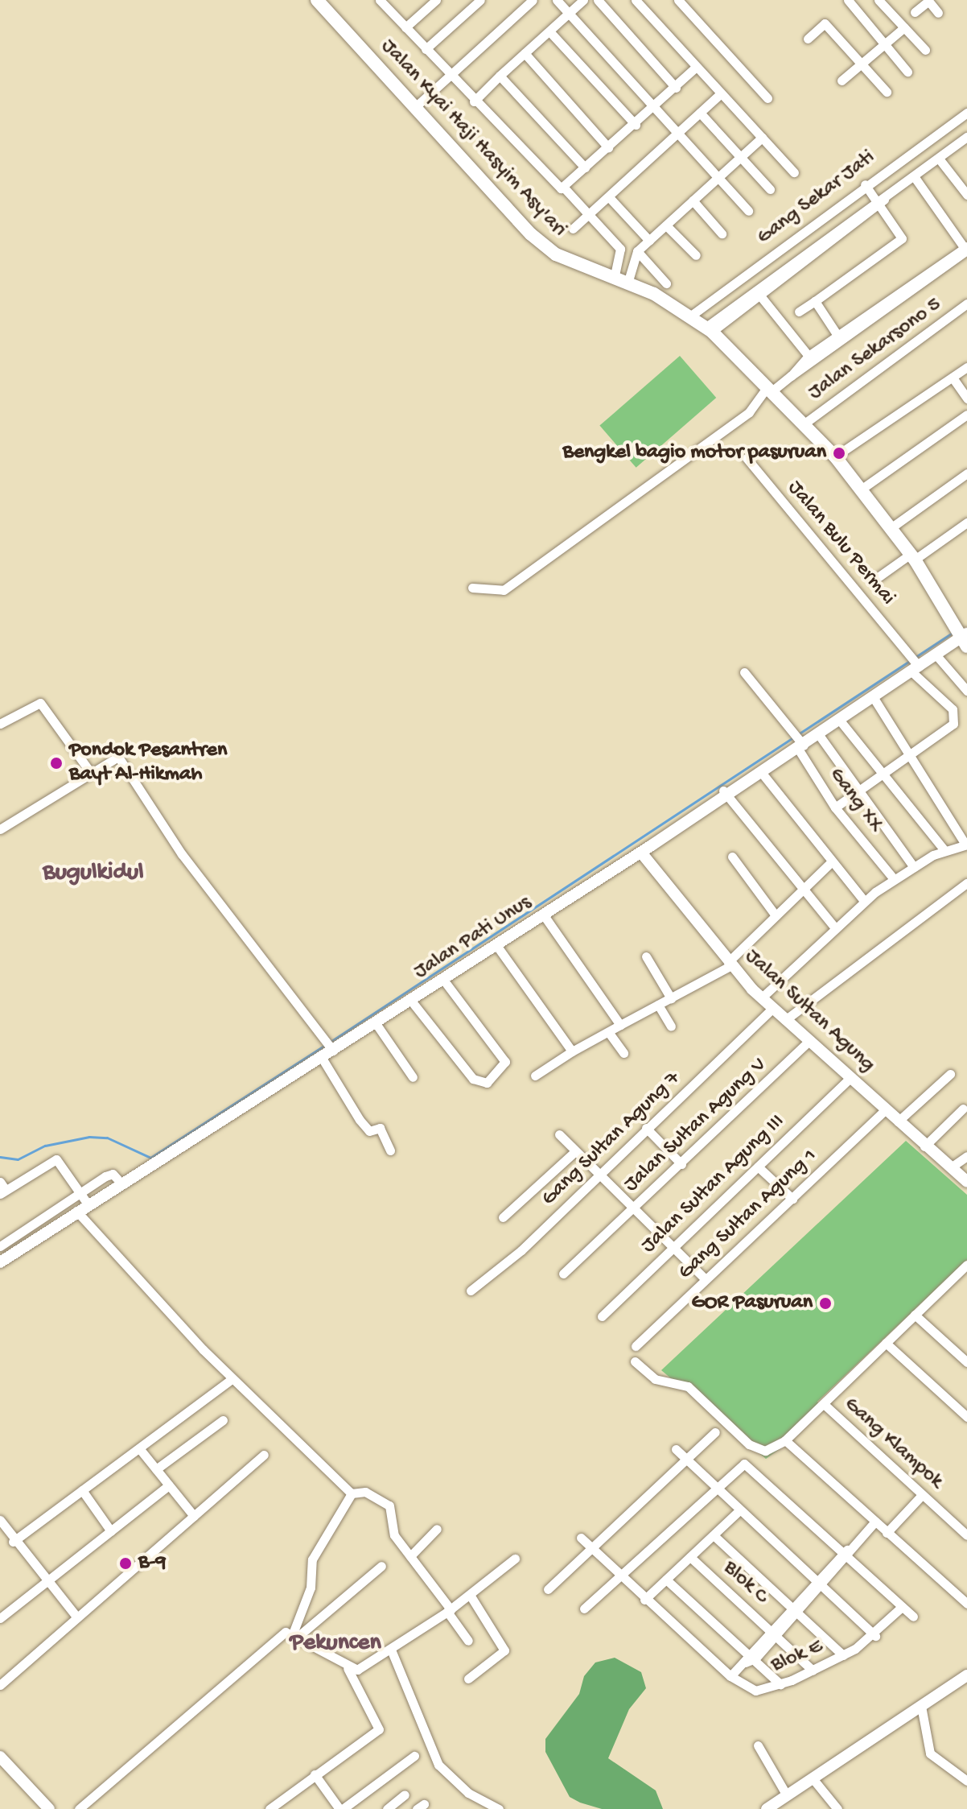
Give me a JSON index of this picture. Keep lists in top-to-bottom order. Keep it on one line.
{"streets":{"highway":["Jalan Kyai Haji Hasyim Asy'ari"],"main road":["Jalan Pati Unus","Jalan Sultan Agung"],"street":["Gang Sekar Jati","Jalan Sekarsono 5","Jalan Bulu Permai","Gang XX","Jalan Sultan Agung V","Gang Sultan Agung 7","Jalan Sultan Agung III","Gang Sultan Agung 1","Gang Klampok","Blok C","Blok E"]},"crossings":[["Jalan Kyai Haji Hasyim Asy'ari","Gang Sekar Jati"],["Jalan Kyai Haji Hasyim Asy'ari","Jalan Sekarsono 5"],["Jalan Kyai Haji Hasyim Asy'ari","Jalan Pati Unus"],["Jalan Bulu Permai","Jalan Pati Unus"],["Gang XX","Jalan Pati Unus"],["Jalan Pati Unus","Jalan Sultan Agung"],["Jalan Sultan Agung","Jalan Sultan Agung V"],["Jalan Sultan Agung","Gang Sultan Agung 7"],["Jalan Sultan Agung","Jalan Sultan Agung III"],["Jalan Sultan Agung","Gang Sultan Agung 1"],["Blok C","Blok E"]],"districts":["Bugulkidul","Pekuncen"],"places":["Bengkel bagio motor pasuruan","Pondok Pesantren Bayt Al-Hikmah","GOR Pasuruan","B-9"]}
